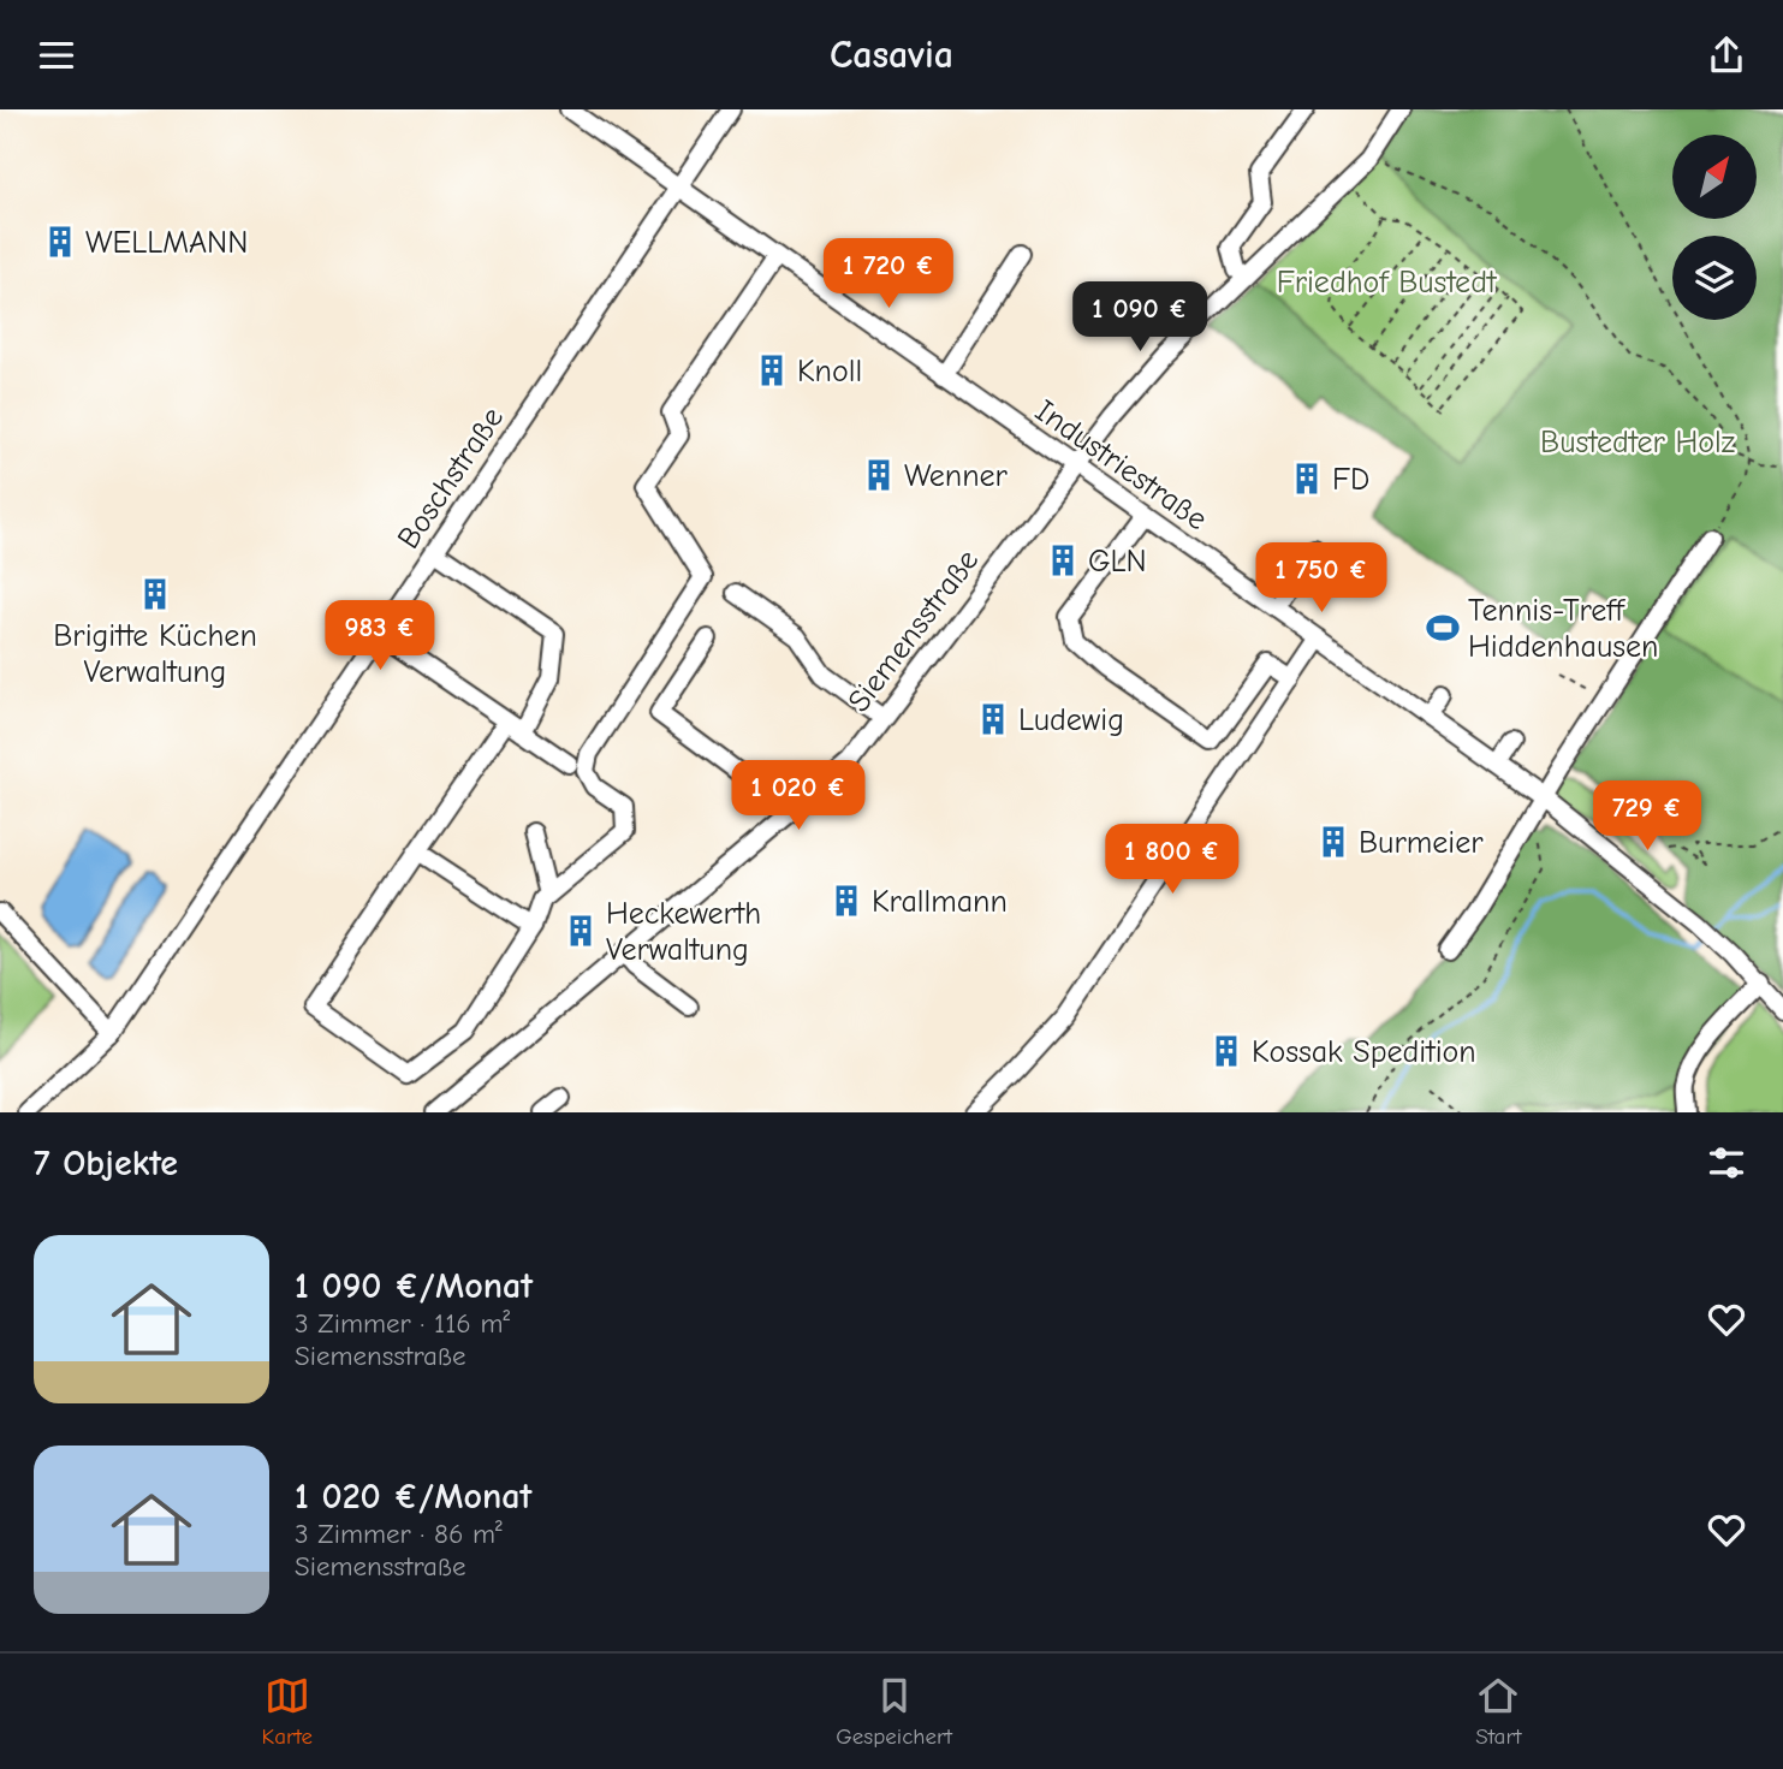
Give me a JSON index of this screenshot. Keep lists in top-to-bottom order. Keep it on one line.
{"streets":{"street":["Industriestraße","Boschstraße","Siemensstraße"]},"crossings":[["Industriestraße","Boschstraße"],["Industriestraße","Siemensstraße"]],"parks":["Friedhof Bustedt","Bustedter Holz"],"places":{"building":["WELLMANN","Knoll","Wenner","FD","GLN","Brigitte Küchen Verwaltung","Ludewig","Burmeier","Krallmann","Heckewerth Verwaltung","Kossak Spedition"],"sports":["Tennis-Treff Hiddenhausen"]},"north":"top right","page":{"header":"Casavia","price":["1 720 €","1 090 €","1 750 €","983 €","1 020 €","729 €","1 800 €"],"heading":"7 Objekte","list":[{"name":"1 090 €/Monat","note":"3 Zimmer · 116 m² · Siemensstraße"},{"name":"1 020 €/Monat","note":"3 Zimmer · 86 m² · Siemensstraße"}],"tabs":["Karte","Gespeichert","Start"]}}
